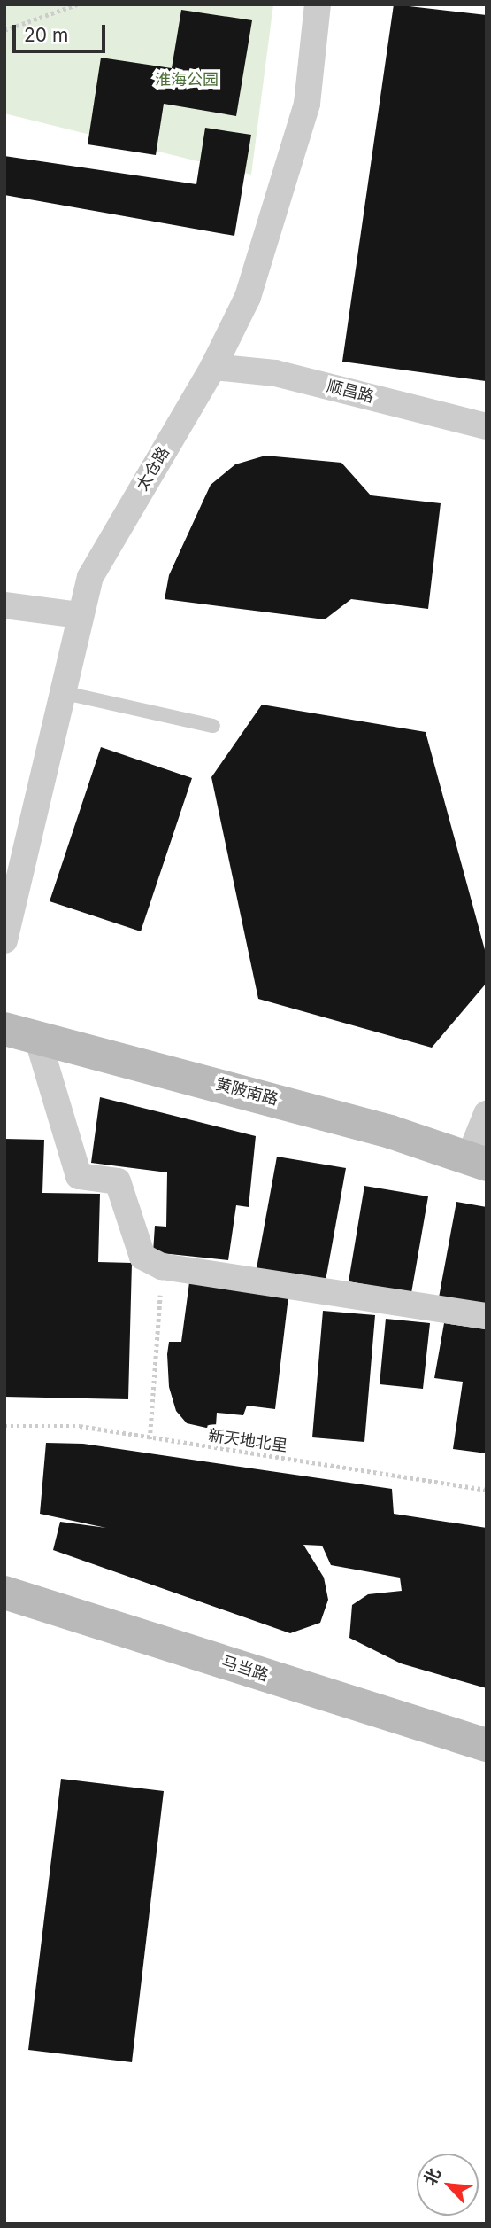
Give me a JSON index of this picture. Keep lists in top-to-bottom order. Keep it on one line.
{"streets":{"street":["顺昌路","太仓路","黄陂南路","马当路"],"path":["新天地北里"]},"crossings":[["顺昌路","太仓路"]],"parks":["淮海公园"],"scale_bar":"20 m","north":"top left"}
